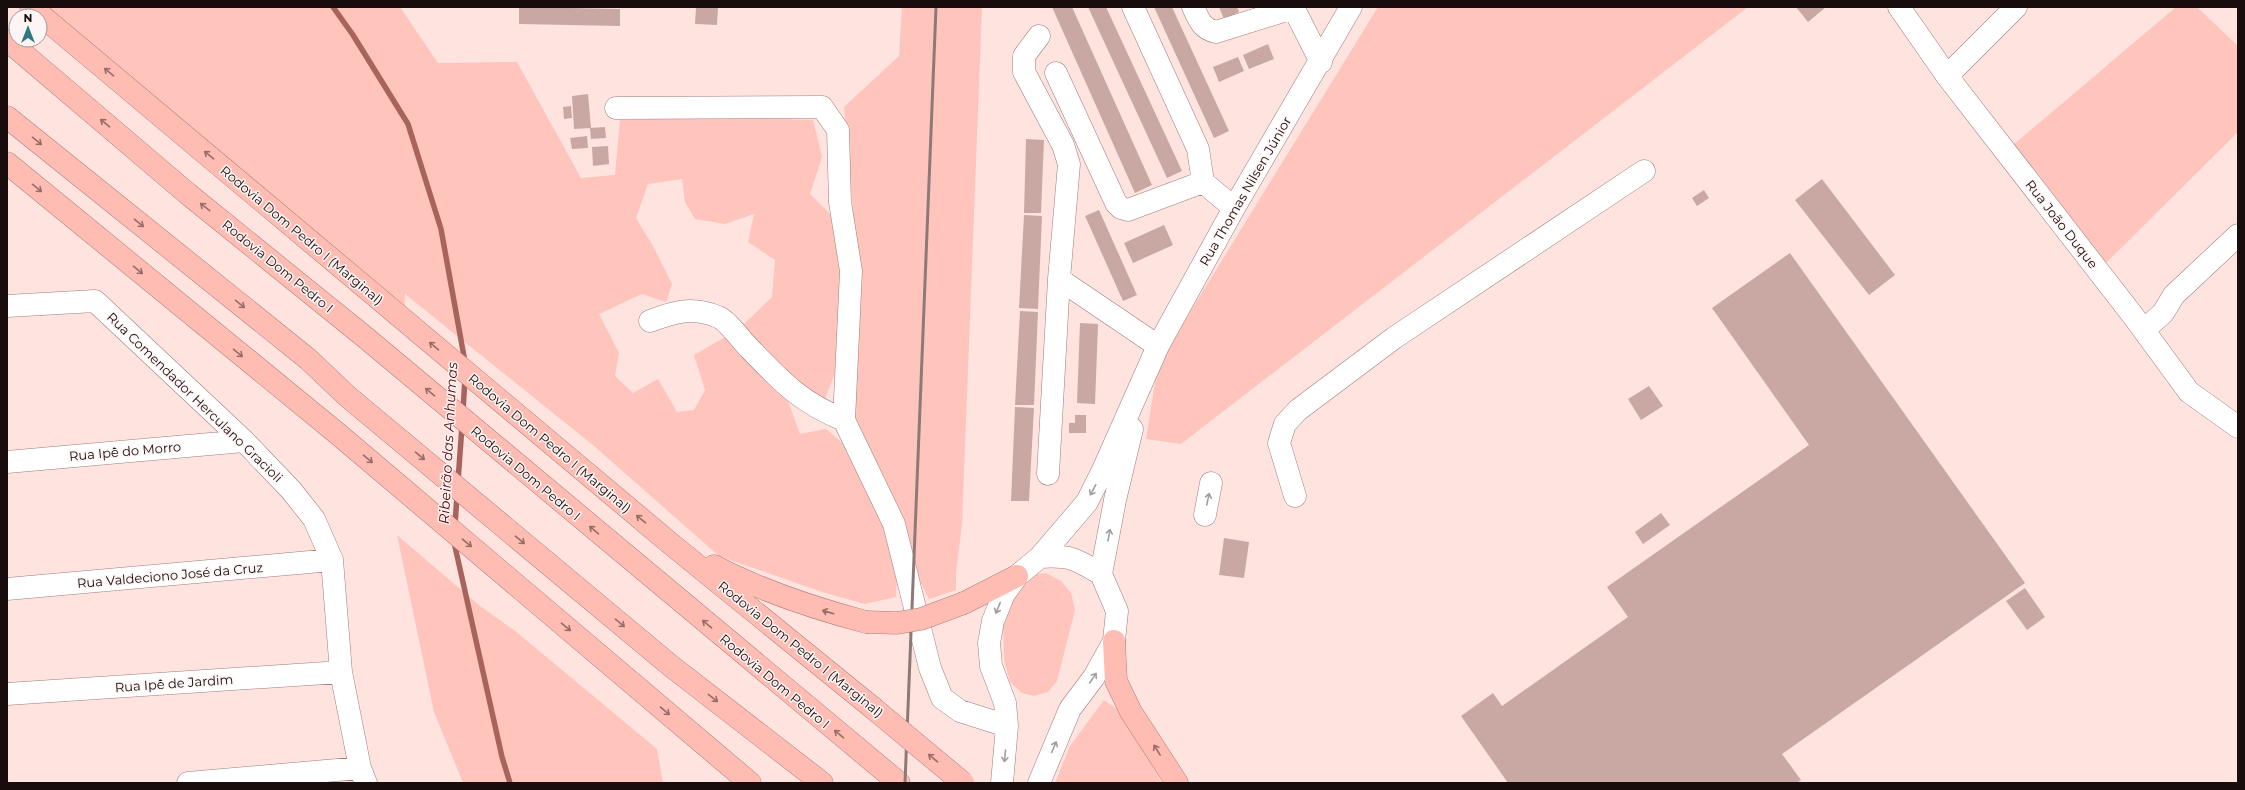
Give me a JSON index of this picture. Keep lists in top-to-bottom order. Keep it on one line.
{"streets":{"highway":["Rodovia Dom Pedro I (Marginal)","Rodovia Dom Pedro I"],"street":["Rua Thomas Nilsen Júnior","Rua João Duque","Rua Comendador Herculano Gracioli","Rua Ipê do Morro","Rua Valdeciono José da Cruz","Rua Ipê de Jardim"]},"crossings":[["Rua Comendador Herculano Gracioli","Rua Ipê do Morro"],["Rua Comendador Herculano Gracioli","Rua Valdeciono José da Cruz"],["Rua Comendador Herculano Gracioli","Rua Ipê de Jardim"]],"water":["Ribeirão das Anhumas"],"north":"top"}
